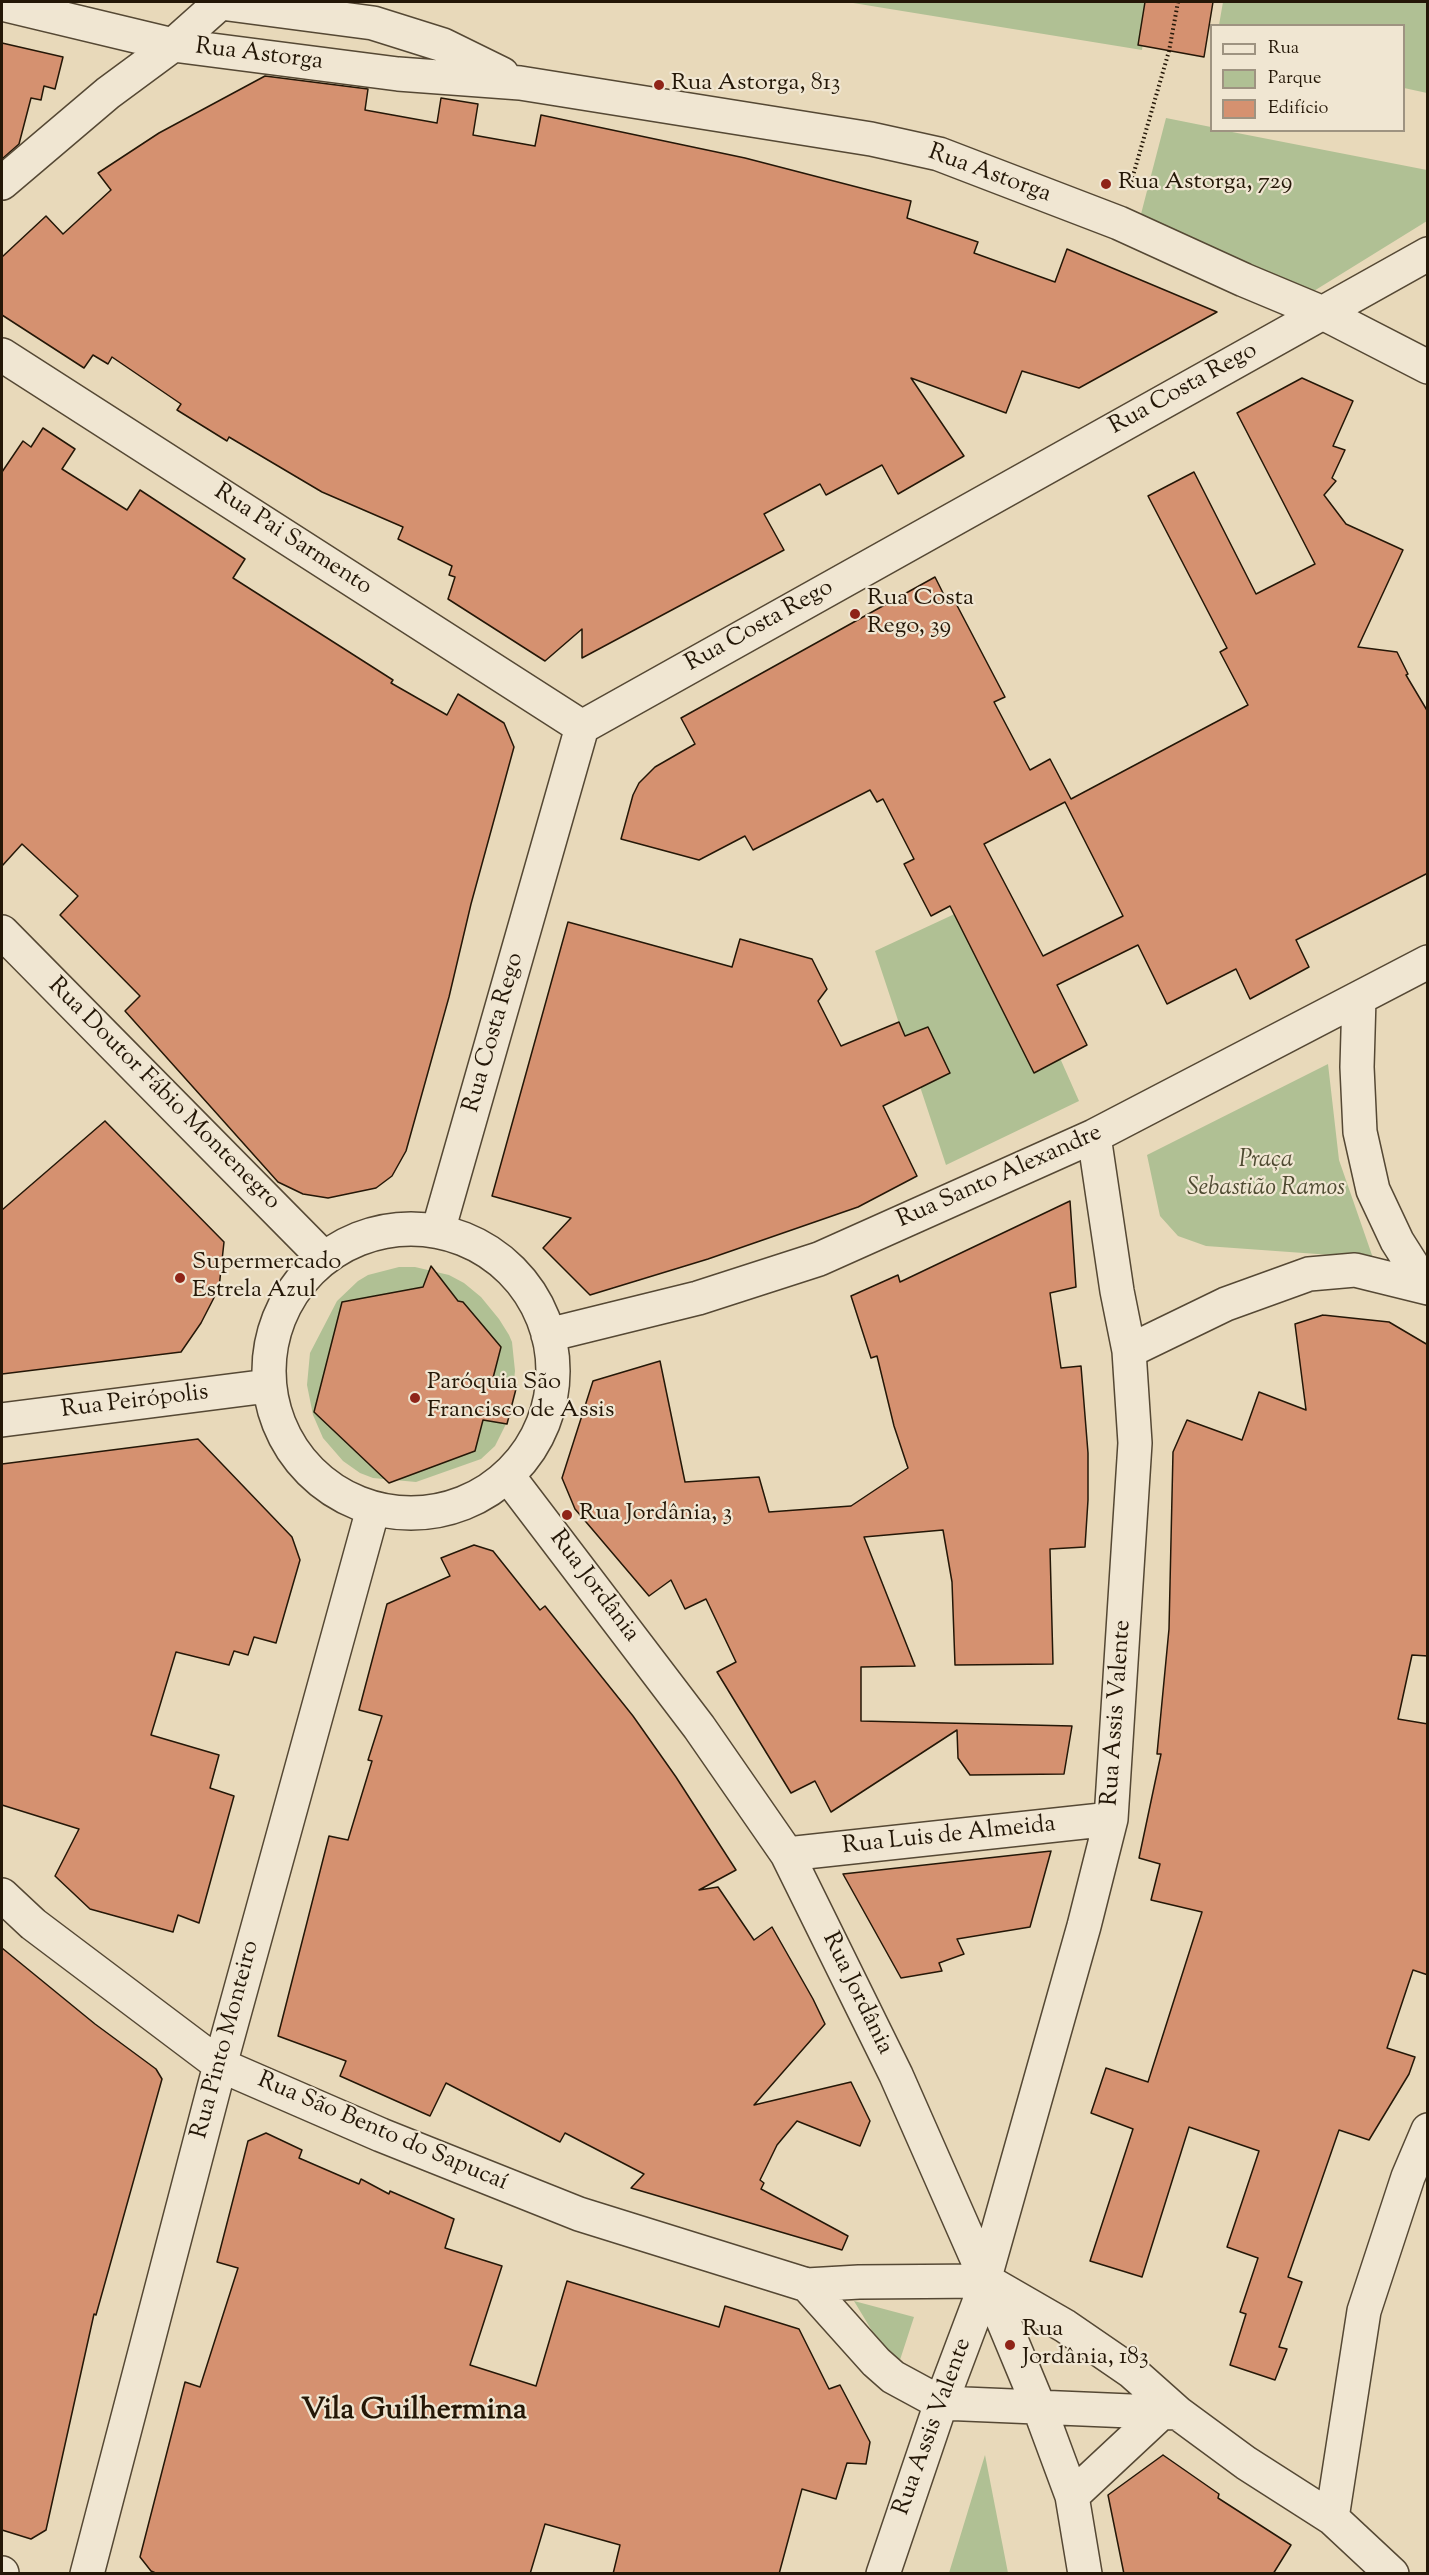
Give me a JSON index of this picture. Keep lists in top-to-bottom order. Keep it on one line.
{"streets":{"street":["Rua Astorga","Rua Costa Rego","Rua Pai Sarmento","Rua Doutor Fábio Montenegro","Rua Santo Alexandre","Rua Peirópolis","Rua Jordânia","Rua Assis Valente","Rua Luis de Almeida","Rua Pinto Monteiro","Rua São Bento do Sapucaí"]},"crossings":[["Rua Astorga","Rua Costa Rego"],["Rua Costa Rego","Rua Pai Sarmento"],["Rua Santo Alexandre","Rua Assis Valente"],["Rua Jordânia","Rua Assis Valente"],["Rua Jordânia","Rua Luis de Almeida"],["Rua Assis Valente","Rua Luis de Almeida"],["Rua Pinto Monteiro","Rua São Bento do Sapucaí"]],"districts":["Vila Guilhermina"],"parks":["Praça Sebastião Ramos"],"places":["Rua Astorga, 813","Rua Astorga, 729","Rua Costa Rego, 39","Supermercado Estrela Azul","Paróquia São Francisco de Assis","Rua Jordânia, 3","Rua Jordânia, 183"],"legend":["Rua","Parque","Edifício"]}
